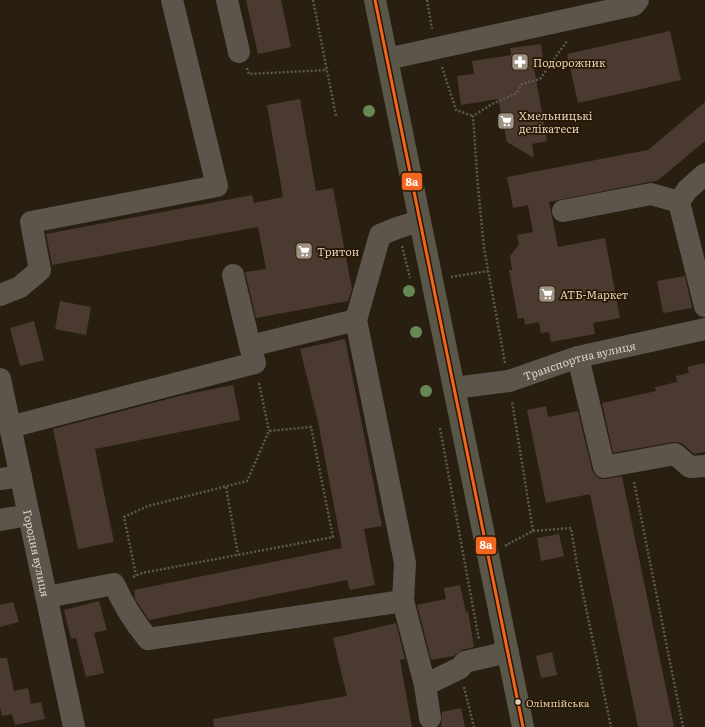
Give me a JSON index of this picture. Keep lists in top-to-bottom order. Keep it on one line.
{"streets":{"street":["Транспортна вулиця","Городня вулиця"]},"places":{"pharmacy":["Подорожник"],"supermarket":["Хмельницькі делікатеси","Тритон","АТБ-Маркет"],"other":["Олiмпiйська"]},"lines":["transit line 8а"]}
